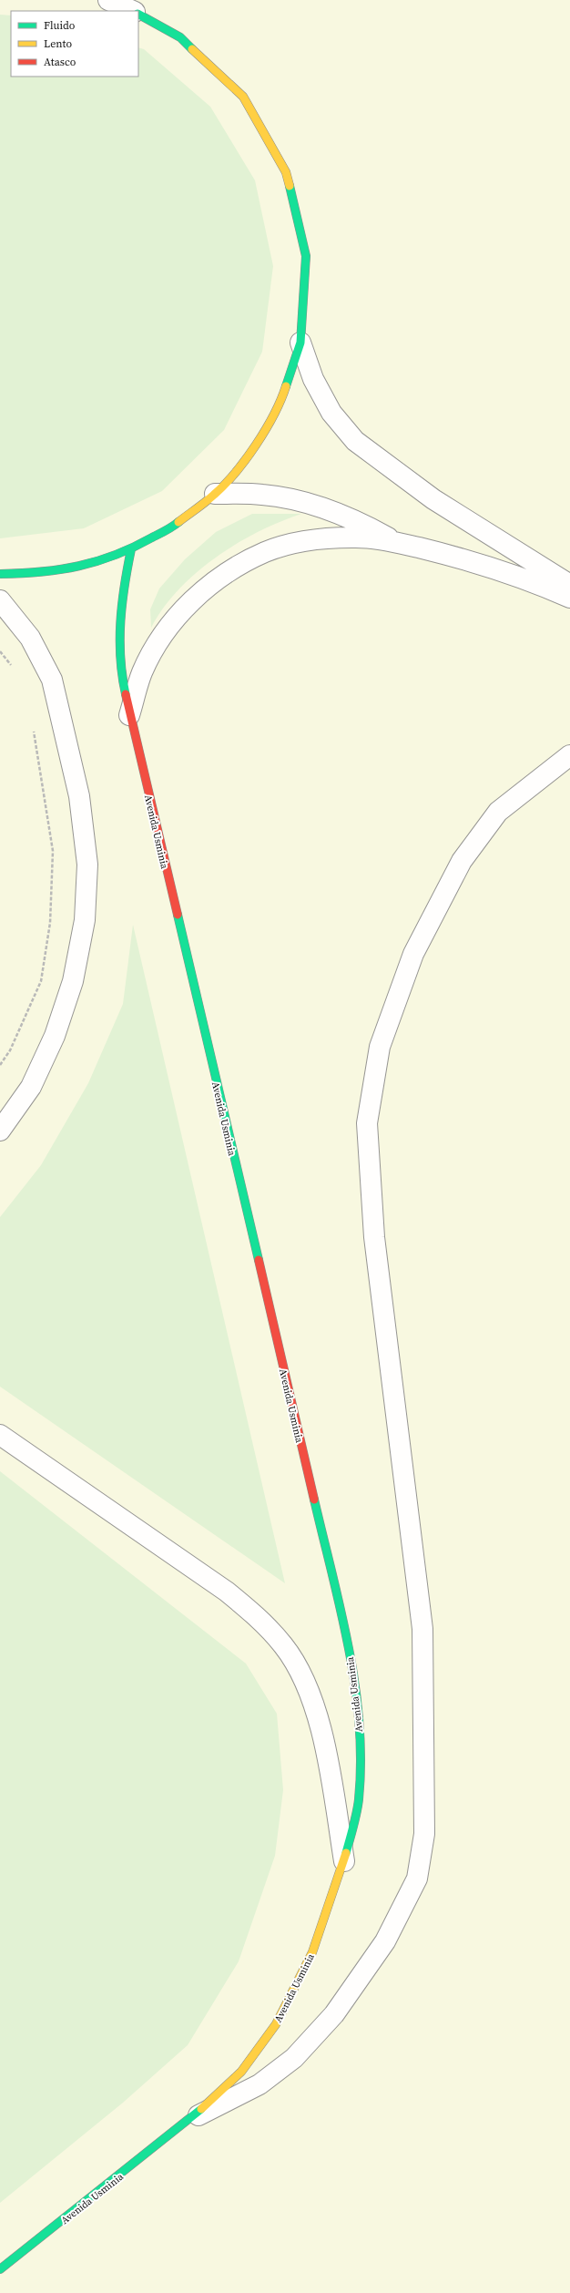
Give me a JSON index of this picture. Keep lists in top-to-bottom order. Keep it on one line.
{"streets":{"street":["Avenida Usminia"]},"legend":["Fluido","Lento","Atasco"]}
